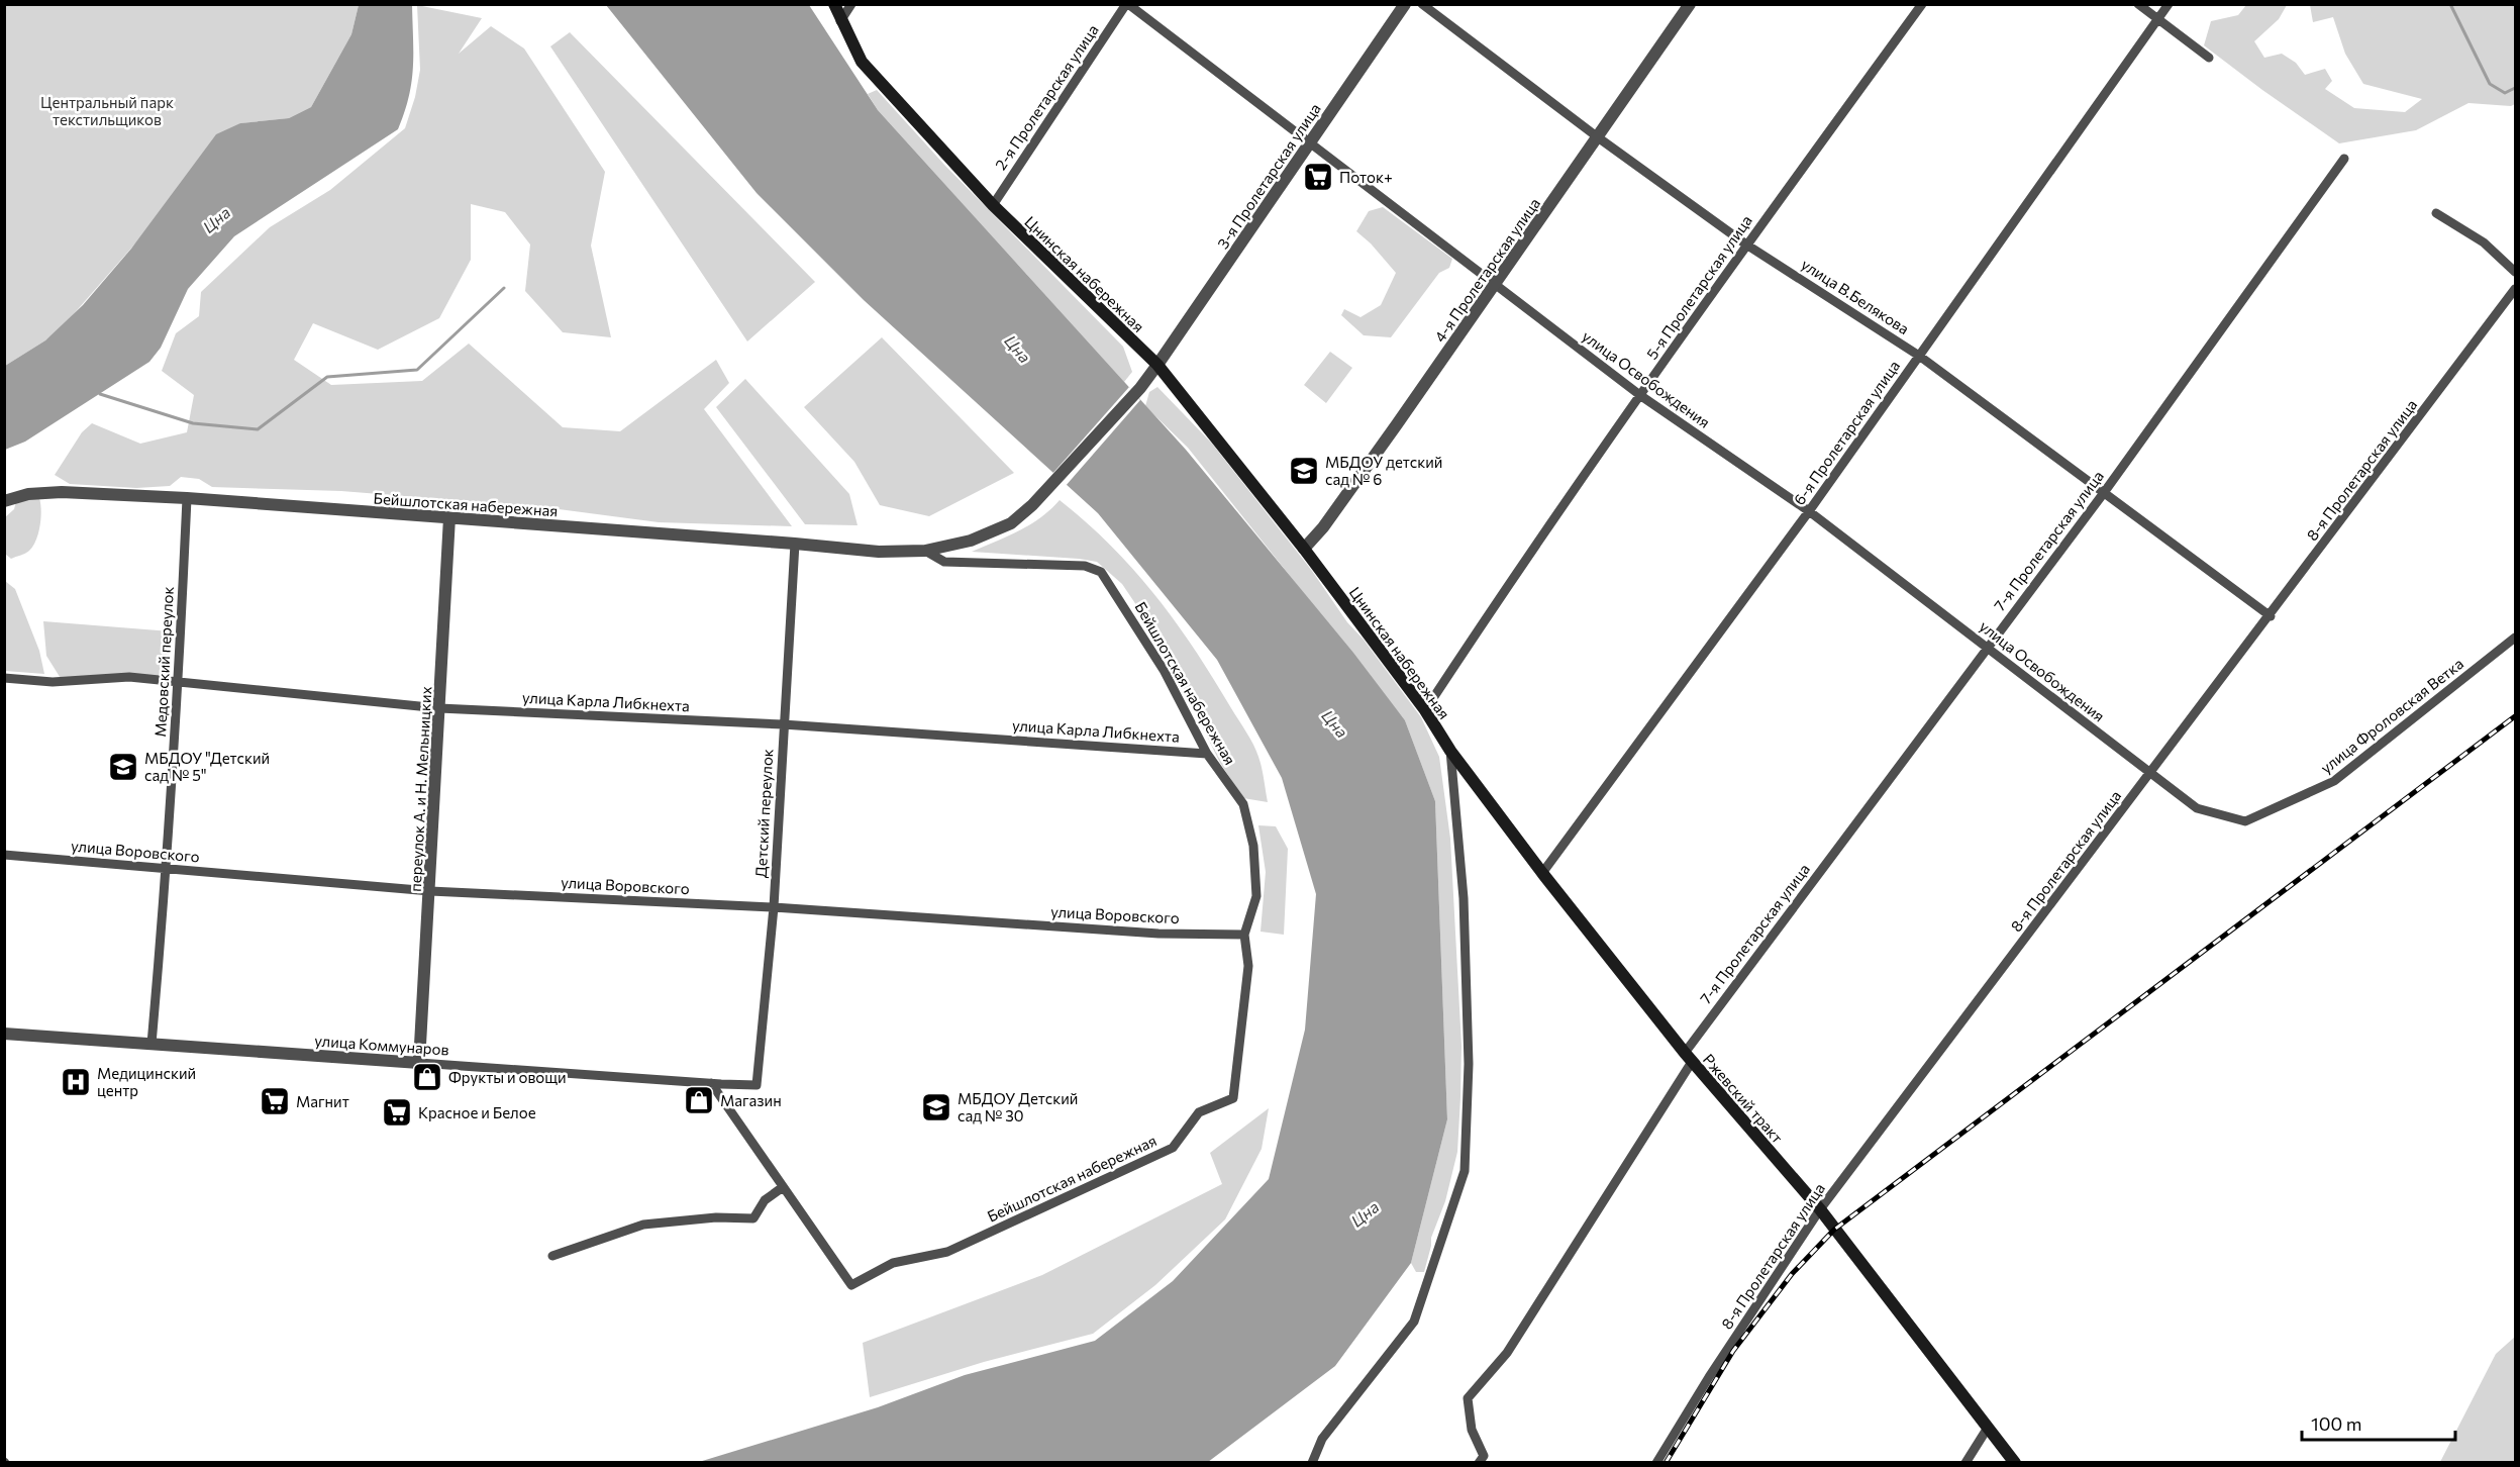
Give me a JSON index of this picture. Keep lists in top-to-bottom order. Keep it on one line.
{"streets":{"main road":["Цнинская набережная","Ржевский тракт"],"street":["2-я Пролетарская улица","3-я Пролетарская улица","4-я Пролетарская улица","5-я Пролетарская улица","улица В.Белякова","улица Освобождения","6-я Пролетарская улица","8-я Пролетарская улица","Бейшлотская набережная","7-я Пролетарская улица","Медовский переулок","улица Карла Либкнехта","улица Фроловская Ветка","переулок А. и Н. Мельницких","Детский переулок","улица Воровского","улица Коммунаров"]},"crossings":[["2-я Пролетарская улица","Цнинская набережная"],["2-я Пролетарская улица","улица Освобождения"],["3-я Пролетарская улица","Цнинская набережная"],["3-я Пролетарская улица","улица Освобождения"],["3-я Пролетарская улица","Бейшлотская набережная"],["4-я Пролетарская улица","Цнинская набережная"],["4-я Пролетарская улица","улица В.Белякова"],["4-я Пролетарская улица","улица Освобождения"],["Цнинская набережная","5-я Пролетарская улица"],["Цнинская набережная","Ржевский тракт"],["5-я Пролетарская улица","улица В.Белякова"],["5-я Пролетарская улица","улица Освобождения"],["улица В.Белякова","6-я Пролетарская улица"],["улица В.Белякова","8-я Пролетарская улица"],["улица В.Белякова","7-я Пролетарская улица"],["улица Освобождения","6-я Пролетарская улица"],["улица Освобождения","8-я Пролетарская улица"],["улица Освобождения","7-я Пролетарская улица"],["улица Освобождения","улица Фроловская Ветка"],["6-я Пролетарская улица","Ржевский тракт"],["8-я Пролетарская улица","улица Фроловская Ветка"],["8-я Пролетарская улица","Ржевский тракт"],["Бейшлотская набережная","Медовский переулок"],["Бейшлотская набережная","улица Карла Либкнехта"],["Бейшлотская набережная","переулок А. и Н. Мельницких"],["Бейшлотская набережная","Детский переулок"],["Бейшлотская набережная","улица Воровского"],["7-я Пролетарская улица","Ржевский тракт"],["Медовский переулок","улица Карла Либкнехта"],["Медовский переулок","улица Воровского"],["Медовский переулок","улица Коммунаров"],["улица Карла Либкнехта","переулок А. и Н. Мельницких"],["улица Карла Либкнехта","Детский переулок"],["переулок А. и Н. Мельницких","улица Воровского"],["переулок А. и Н. Мельницких","улица Коммунаров"],["Детский переулок","улица Воровского"],["Детский переулок","улица Коммунаров"]],"water":["Цна"],"parks":["Центральный парк текстильщиков"],"places":{"supermarket":["Поток+","Магнит","Красное и Белое"],"school or university":["МБДОУ детский сад № 6","МБДОУ \"Детский сад № 5\"","МБДОУ Детский сад № 30"],"shop":["Фрукты и овощи","Магазин"],"hospital":["Медицинский центр"]},"scale_bar":"100 m"}
